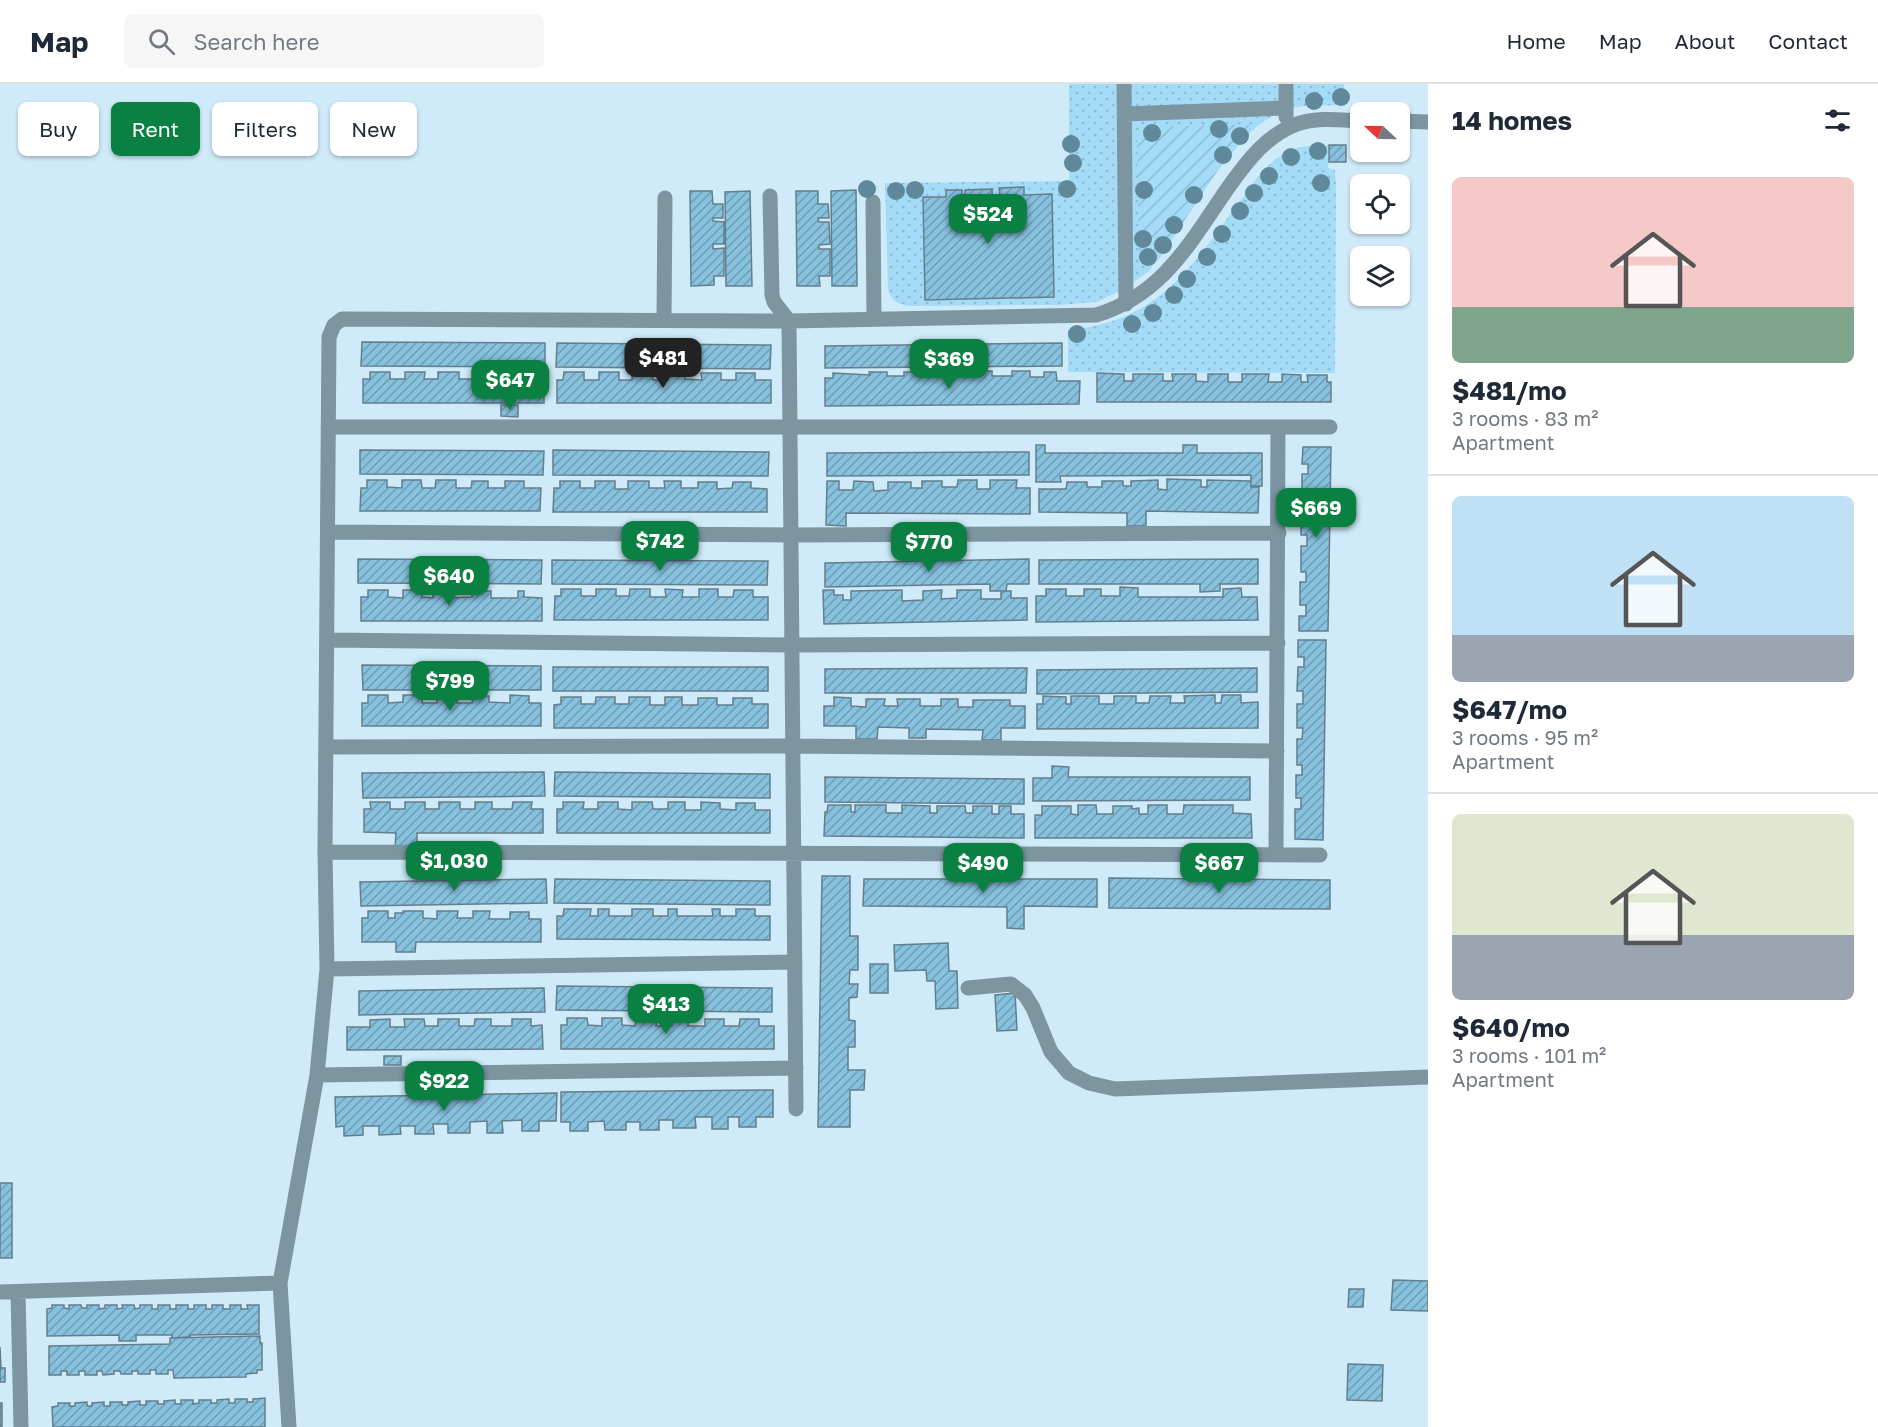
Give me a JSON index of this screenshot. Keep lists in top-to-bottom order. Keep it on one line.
{"north":"left","page":{"header":"Map","search":"Search here","nav":["Home","Map","About","Contact"],"heading":"14 homes","chip":["Buy","Rent","Filters","New"],"list":[{"name":"$481/mo","note":"3 rooms · 83 m² · Apartment"},{"name":"$647/mo","note":"3 rooms · 95 m² · Apartment"},{"name":"$640/mo","note":"3 rooms · 101 m² · Apartment"}],"price":["$524","$481","$369","$647","$669","$742","$770","$640","$799","$1,030","$490","$667","$413","$922"]}}
